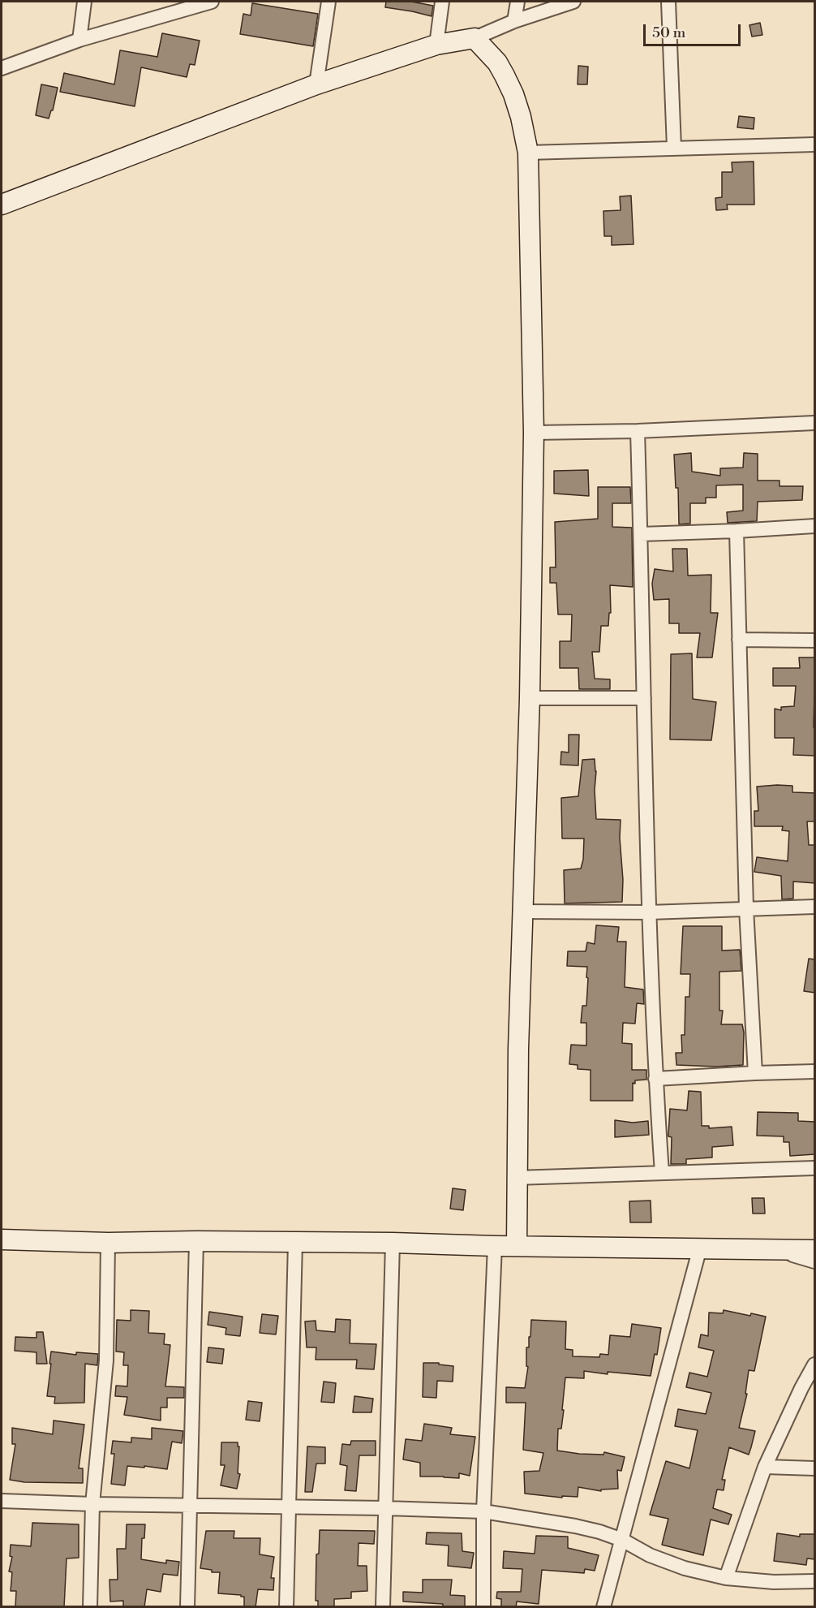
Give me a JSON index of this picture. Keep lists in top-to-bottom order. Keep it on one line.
{"scale_bar":"50 m"}
